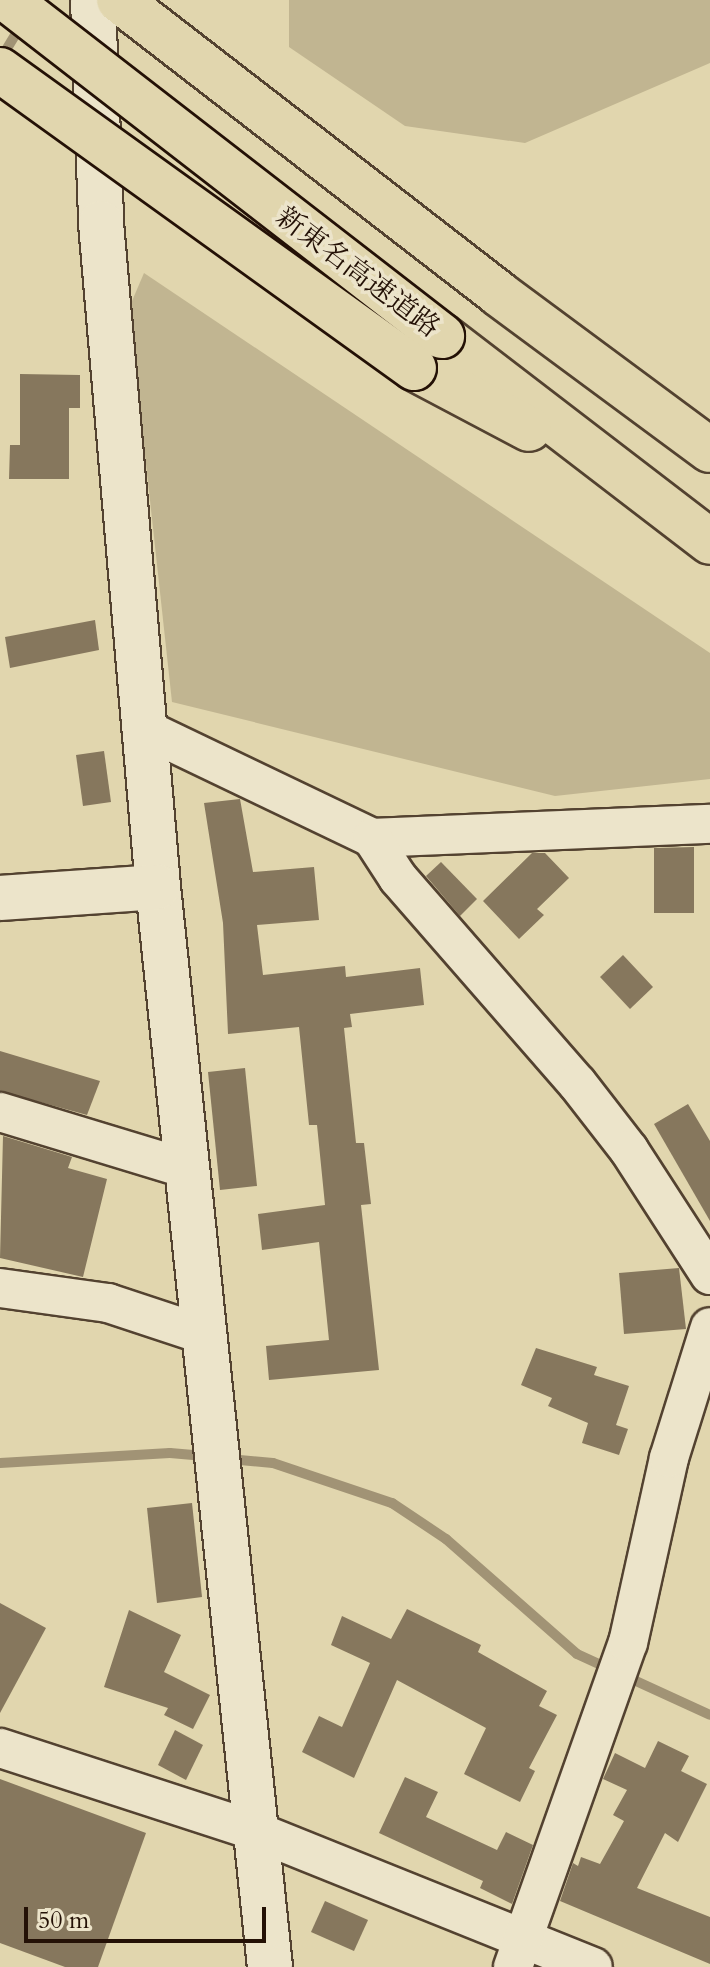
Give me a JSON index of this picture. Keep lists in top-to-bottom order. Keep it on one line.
{"streets":{"highway":["新東名高速道路"]},"scale_bar":"50 m"}
